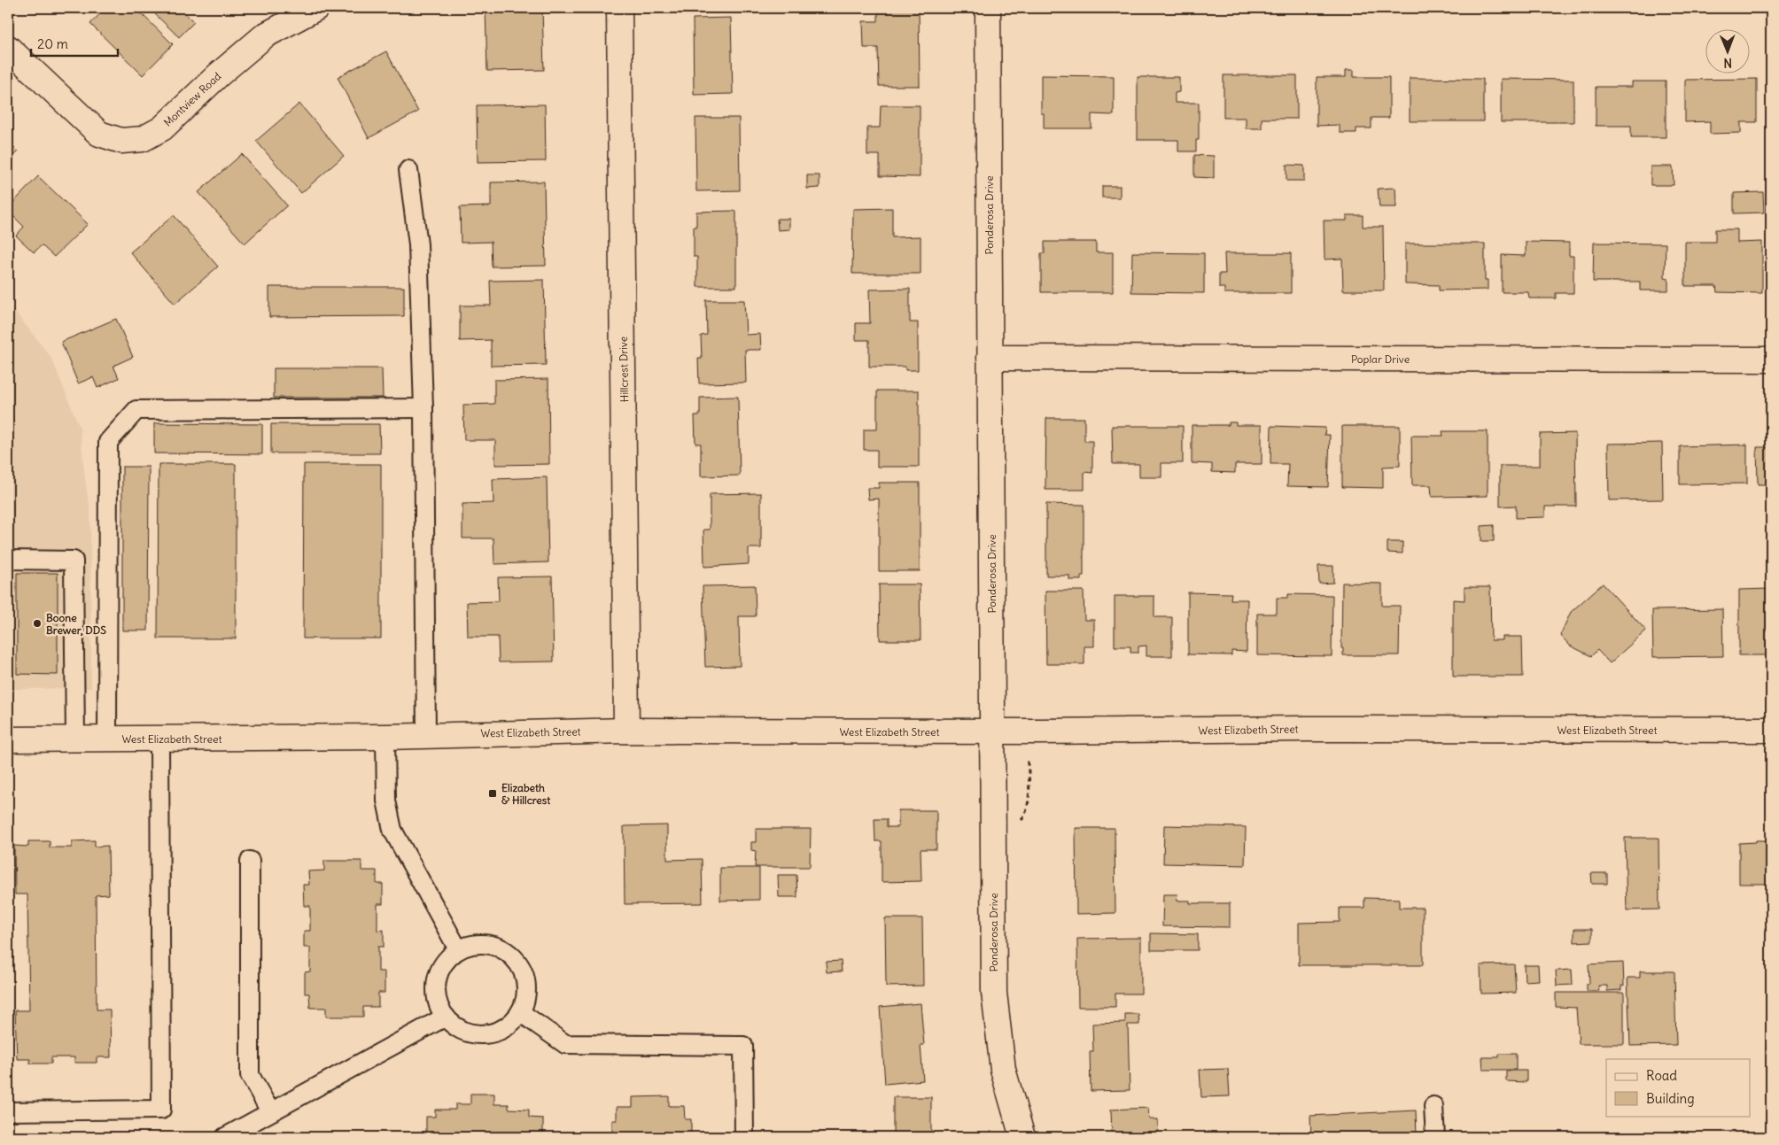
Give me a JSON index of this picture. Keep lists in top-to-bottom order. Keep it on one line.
{"streets":{"street":["Montview Road","Ponderosa Drive","Poplar Drive","Hillcrest Drive","West Elizabeth Street"]},"crossings":[["Ponderosa Drive","Poplar Drive"],["Ponderosa Drive","West Elizabeth Street"],["Hillcrest Drive","West Elizabeth Street"]],"places":{"other":["Boone Brewer, DDS"],"transit":["Elizabeth & Hillcrest"]},"legend":["Road","Building"],"scale_bar":"20 m","north":"bottom"}
